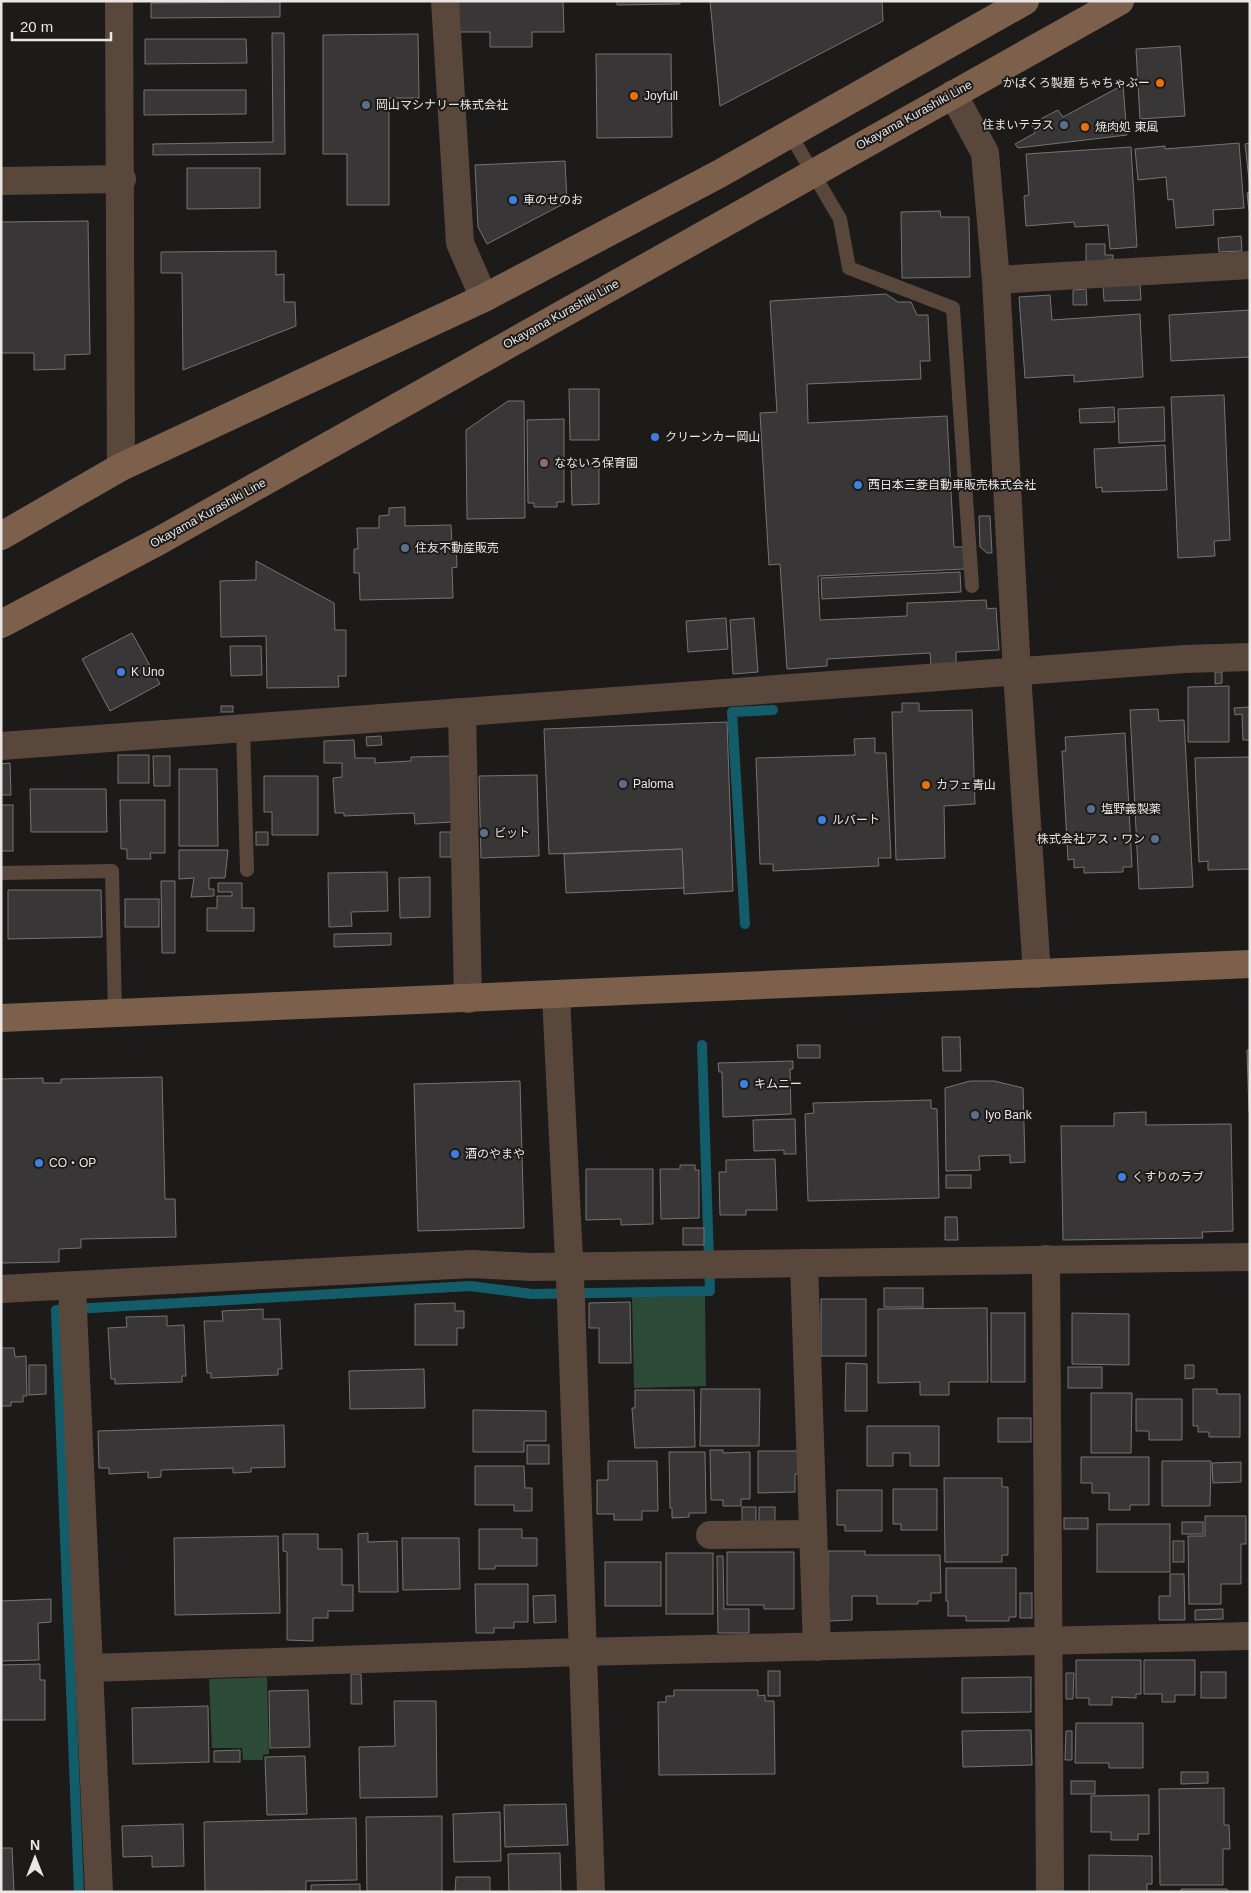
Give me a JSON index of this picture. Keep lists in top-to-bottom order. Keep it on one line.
{"streets":{"main road":["Okayama Kurashiki Line"]},"places":["かばくろ製麺 ちゃちゃぶー","Joyfull","岡山マシナリー株式会社","住まいテラス","焼肉処 東風","車のせのお","クリーンカー岡山","なないろ保育園","西日本三菱自動車販売株式会社","住友不動産販売","K Uno","Paloma","カフェ青山","塩野義製薬","ルバート","ビット","株式会社アス・ワン","キムニー","Iyo Bank","酒のやまや","CO・OP","くすりのラブ"],"scale_bar":"20 m","north":"top"}
